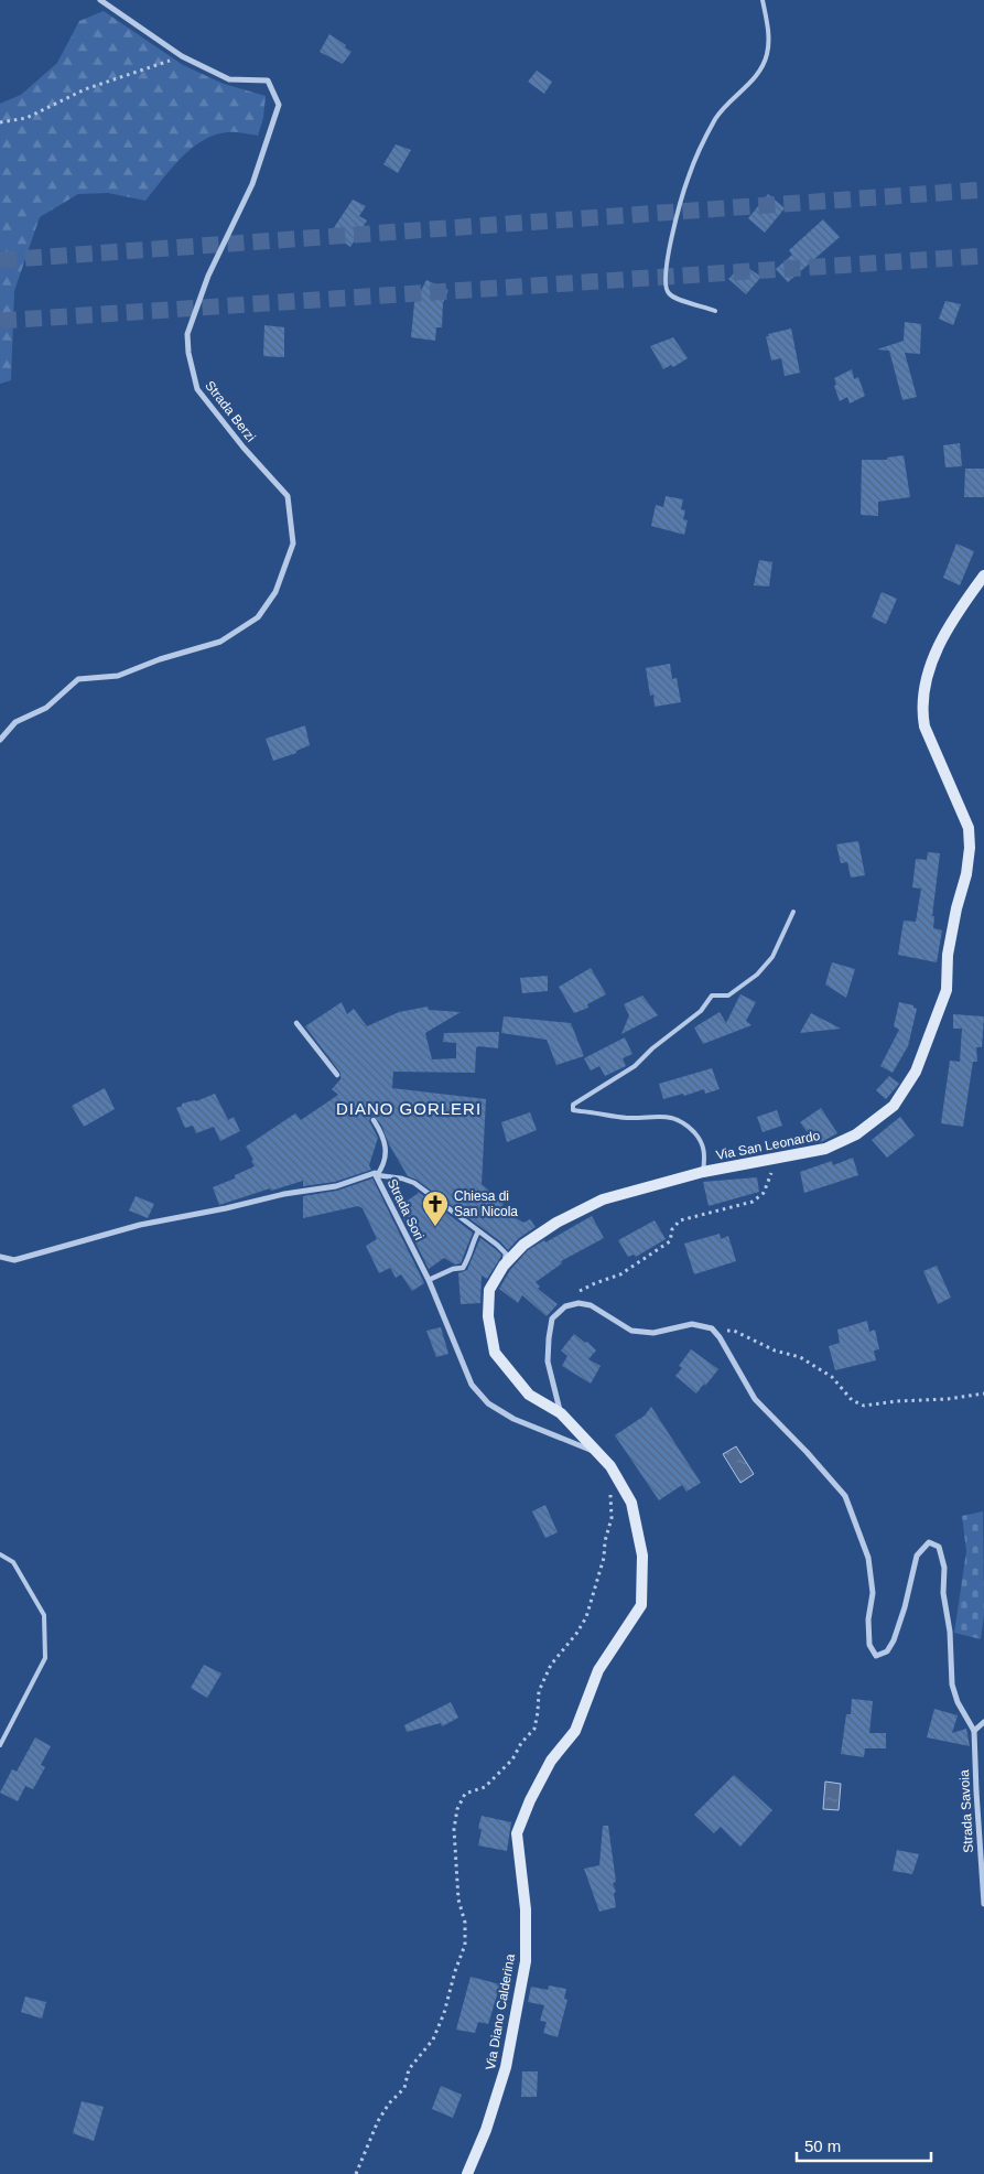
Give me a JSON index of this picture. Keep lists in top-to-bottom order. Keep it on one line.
{"streets":{"main road":["Via San Leonardo","Via Diano Calderina"],"street":["Strada Berzi","Strada Sori","Strada Savoia"]},"crossings":[["Via San Leonardo","Via Diano Calderina"],["Strada Sori","Via Diano Calderina"]],"districts":["DIANO GORLERI"],"places":{"church":["Chiesa di San Nicola"]},"scale_bar":"50 m"}
